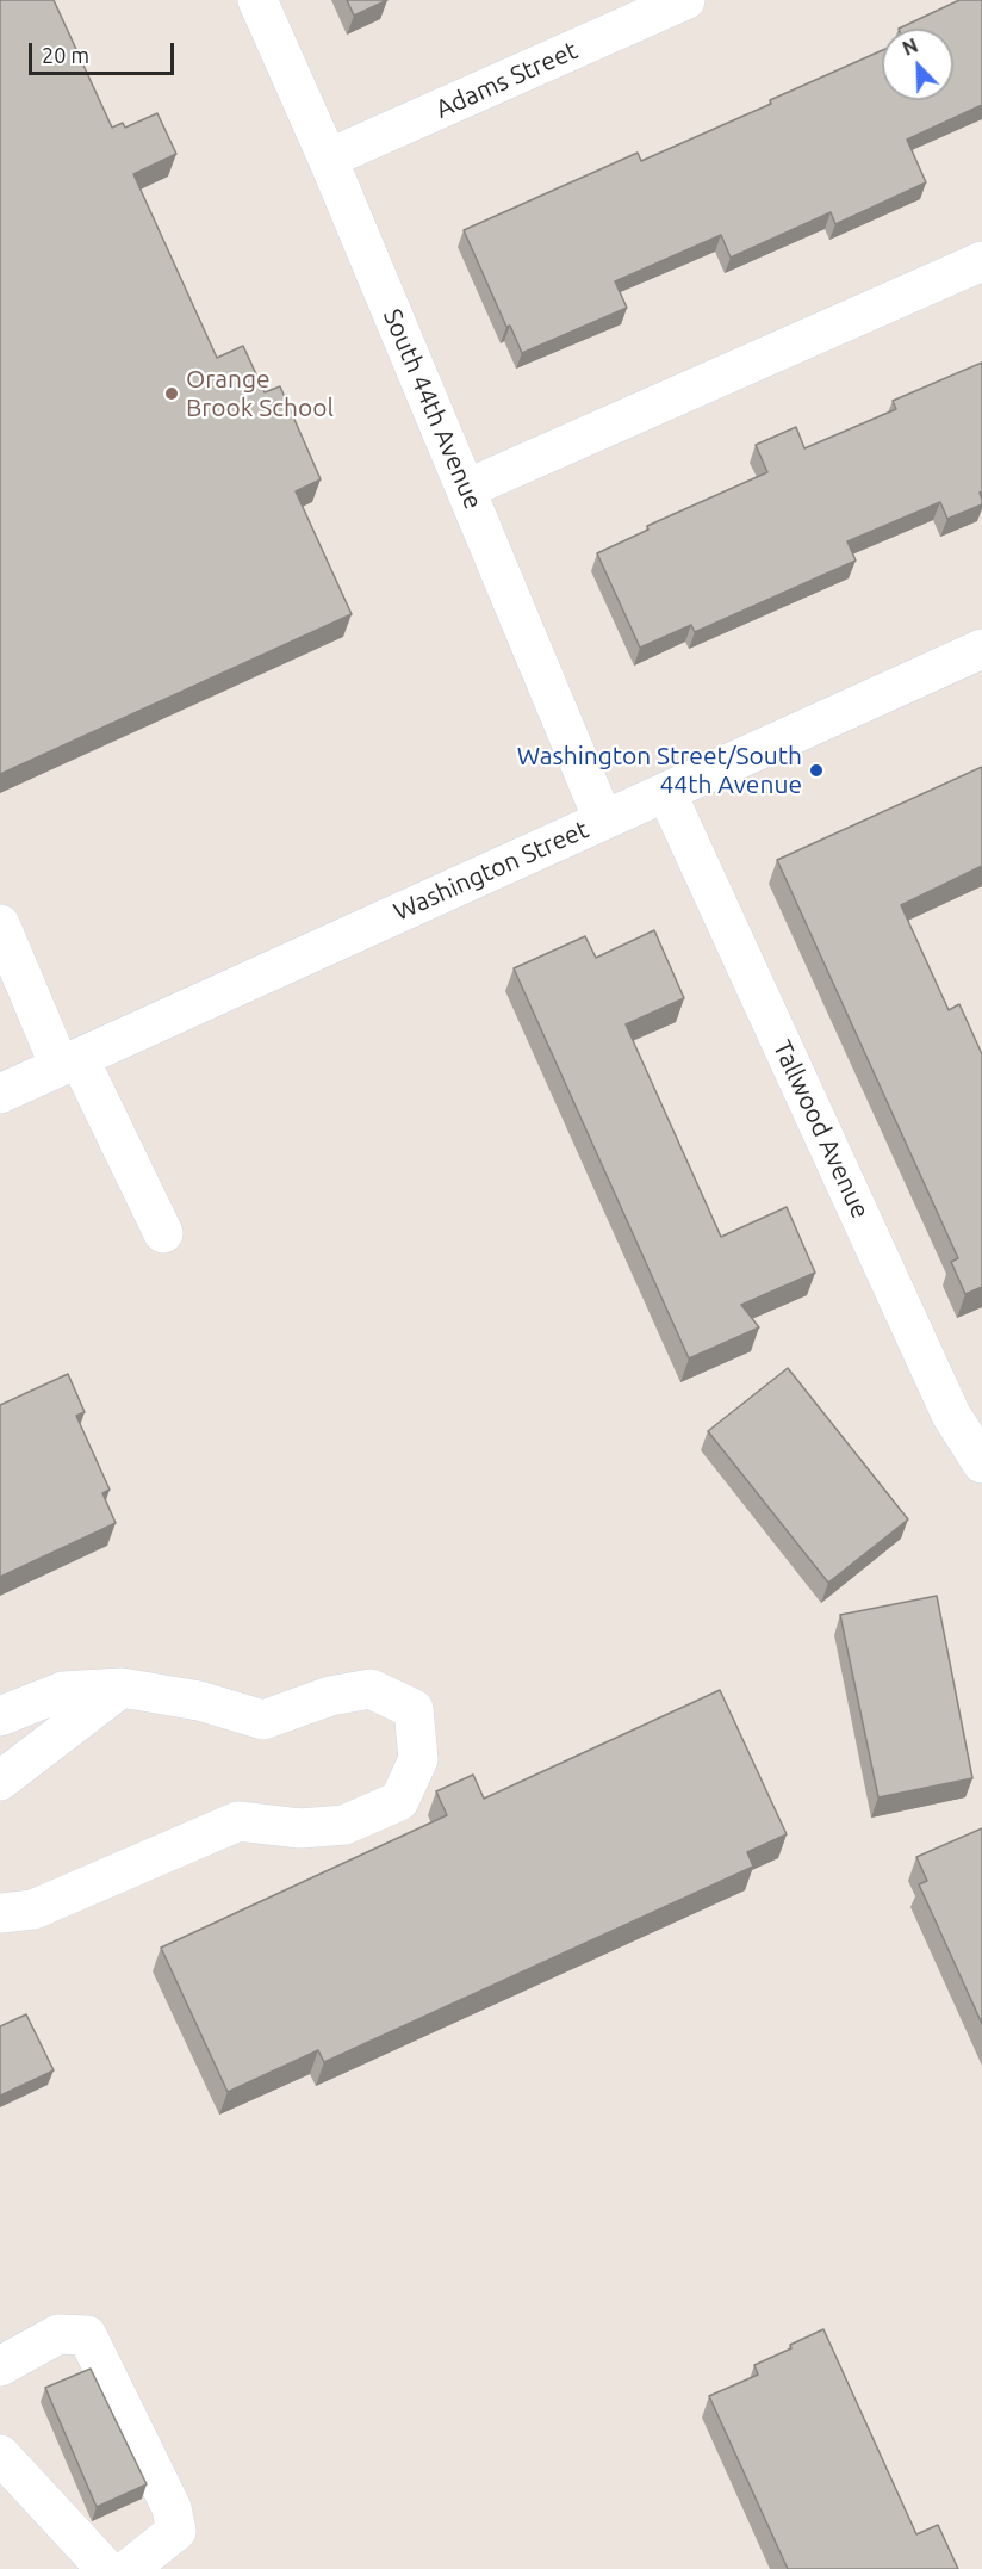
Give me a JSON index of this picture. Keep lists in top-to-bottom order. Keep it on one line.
{"streets":{"street":["Adams Street","South 44th Avenue","Washington Street","Tallwood Avenue"]},"crossings":[["Adams Street","South 44th Avenue"],["South 44th Avenue","Washington Street"],["Washington Street","Tallwood Avenue"]],"places":["Orange Brook School","Washington Street/South 44th Avenue"],"scale_bar":"20 m","north":"top left"}
